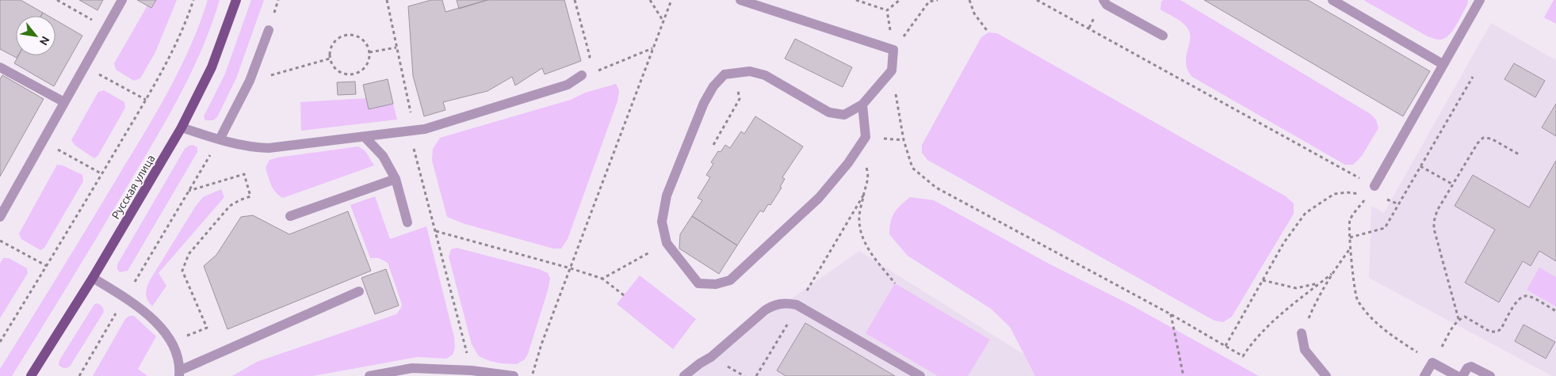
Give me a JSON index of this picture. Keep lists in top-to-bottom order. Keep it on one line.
{"streets":{"main road":["Русская улица"]},"north":"bottom right"}
